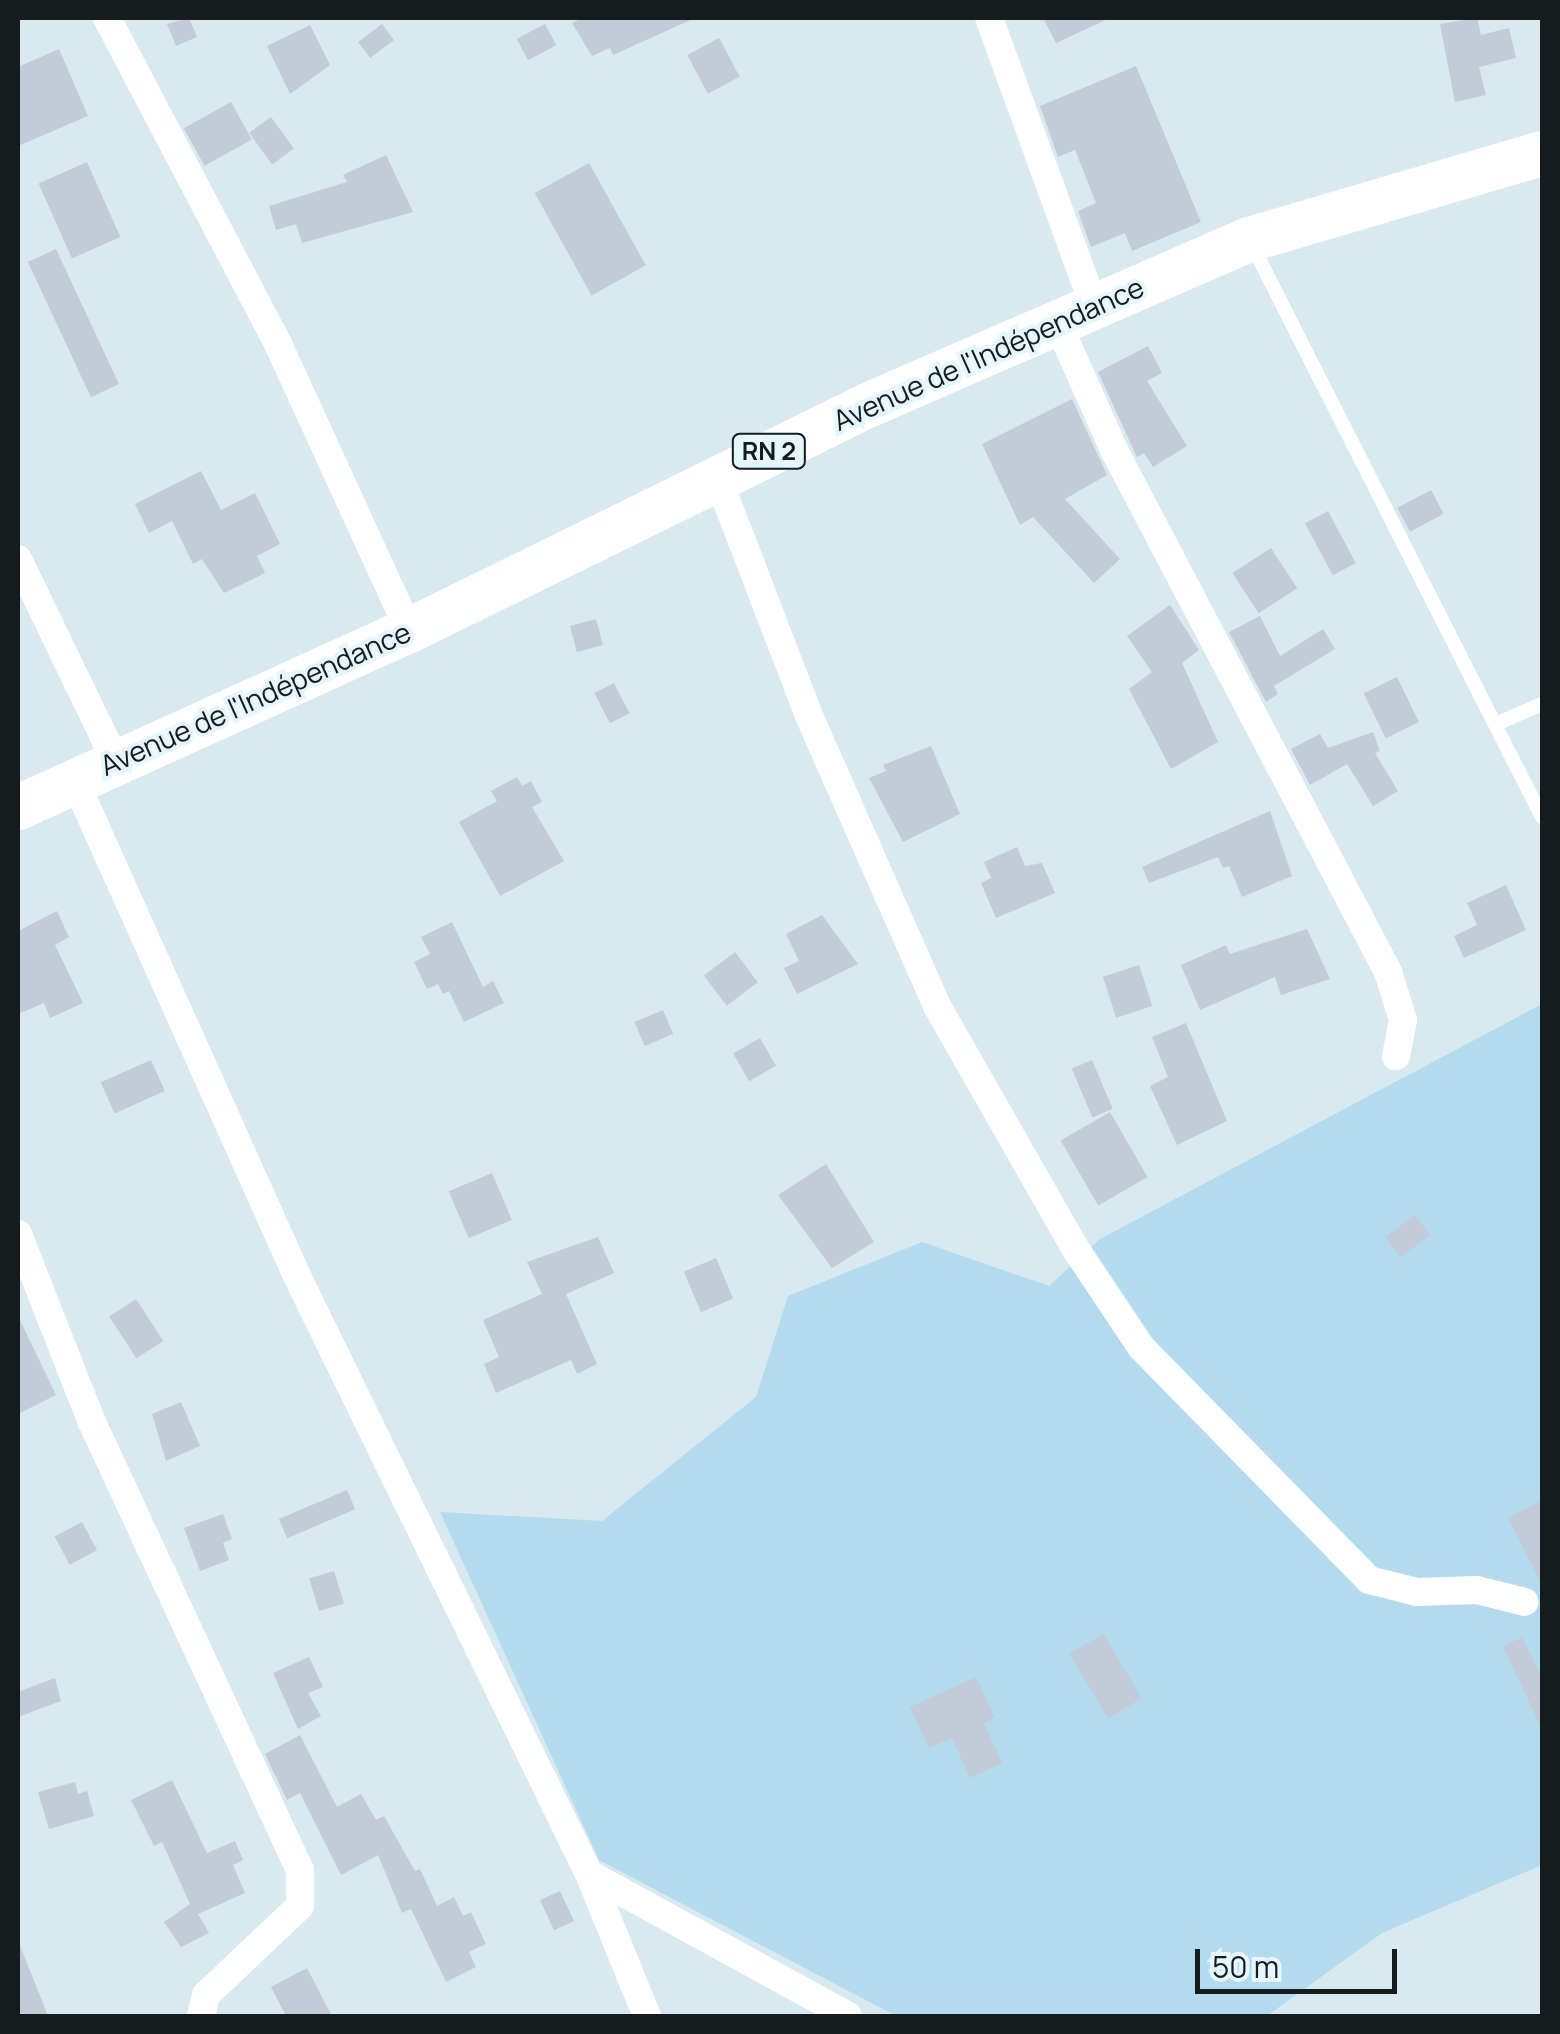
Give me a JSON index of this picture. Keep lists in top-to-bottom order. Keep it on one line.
{"streets":{"main road":["Avenue de l'Indépendance","RN 2"]},"scale_bar":"50 m"}
